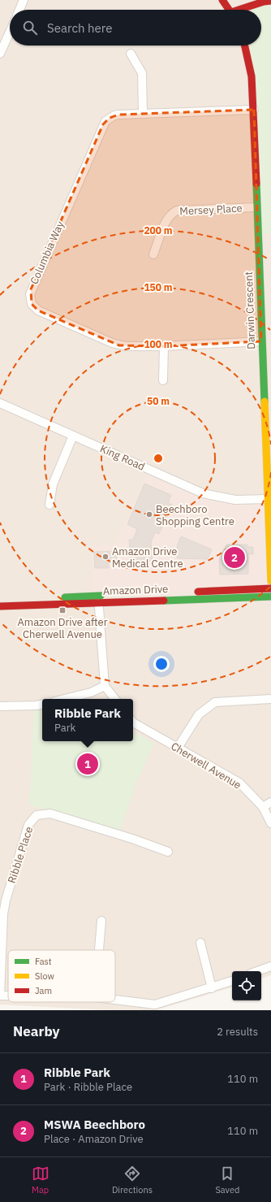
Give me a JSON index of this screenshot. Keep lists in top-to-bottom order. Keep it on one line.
{"streets":{"street":["Mersey Place","Columbia Way","Darwin Crescent","King Road","Amazon Drive","Cherwell Avenue","Ribble Place"]},"crossings":[["Mersey Place","Darwin Crescent"],["Columbia Way","Darwin Crescent"],["Darwin Crescent","King Road"]],"places":{"other":["Beechboro Shopping Centre","Amazon Drive Medical Centre"],"transit":["Amazon Drive after Cherwell Avenue"]},"legend":["Fast","Slow","Jam"],"page":{"search":"Search here","pins":["2","1"],"popup":["Ribble Park","Park"],"heading":["Nearby","2 results"],"list":[{"mark":"1","name":"Ribble Park","note":"Park · Ribble Place","value":"110 m"},{"mark":"2","name":"MSWA Beechboro","note":"Place · Amazon Drive","value":"110 m"}],"nav":["Map","Directions","Saved"]},"rings":["200 m","150 m","100 m","50 m"]}
